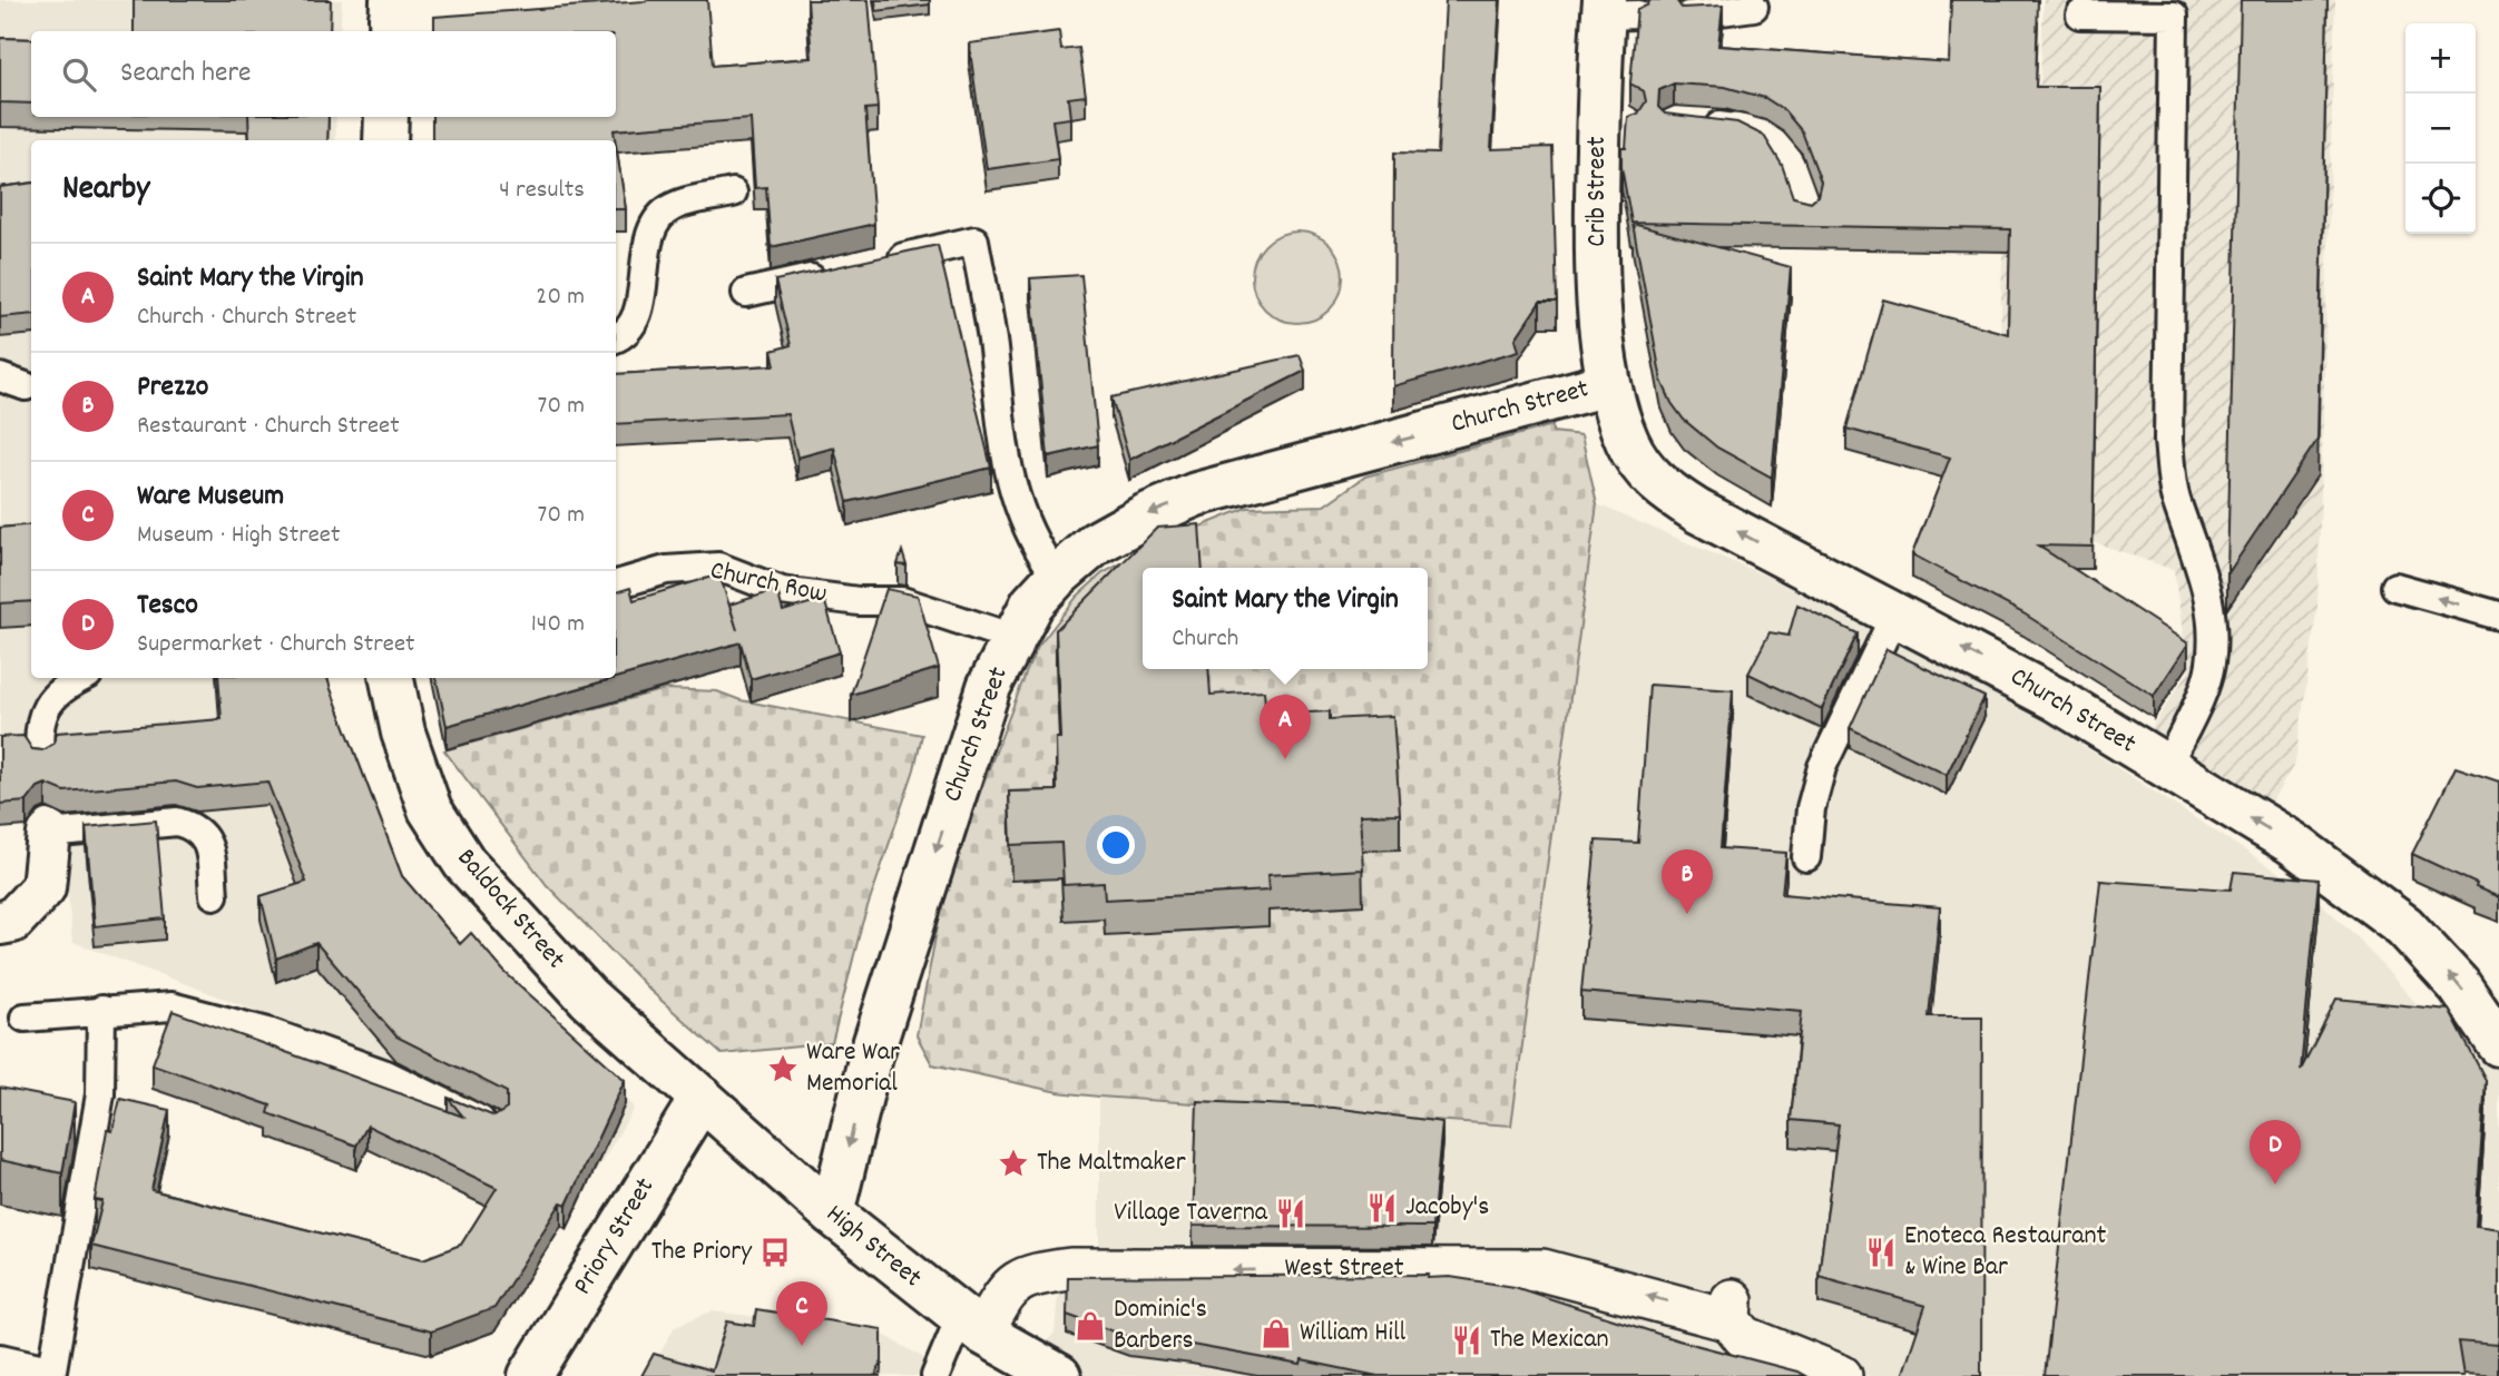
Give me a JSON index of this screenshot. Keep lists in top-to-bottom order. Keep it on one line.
{"streets":{"street":["Crib Street","Church Street","Baldock Street","Priory Street","High Street","West Street"],"lane":["Church Row"]},"crossings":[["Crib Street","Church Street"],["Church Street","Church Row"],["Church Street","High Street"],["Baldock Street","Priory Street"],["Baldock Street","High Street"],["Priory Street","High Street"],["High Street","West Street"]],"one_way":["West Street"],"places":{"place":["Ware War Memorial","The Maltmaker"],"restaurant":["Jacoby's","Village Taverna","Enoteca Restaurant & Wine Bar","The Mexican"],"bus stop":["The Priory"],"shop":["Dominic's Barbers","William Hill"]},"page":{"map_buttons":["+","−"],"search":"Search here","heading":["Nearby","4 results"],"list":[{"mark":"A","name":"Saint Mary the Virgin","note":"Church · Church Street","value":"20 m"},{"mark":"B","name":"Prezzo","note":"Restaurant · Church Street","value":"70 m"},{"mark":"C","name":"Ware Museum","note":"Museum · High Street","value":"70 m"},{"mark":"D","name":"Tesco","note":"Supermarket · Church Street","value":"140 m"}],"popup":["Saint Mary the Virgin","Church"],"pins":["A","B","D","C"]}}
